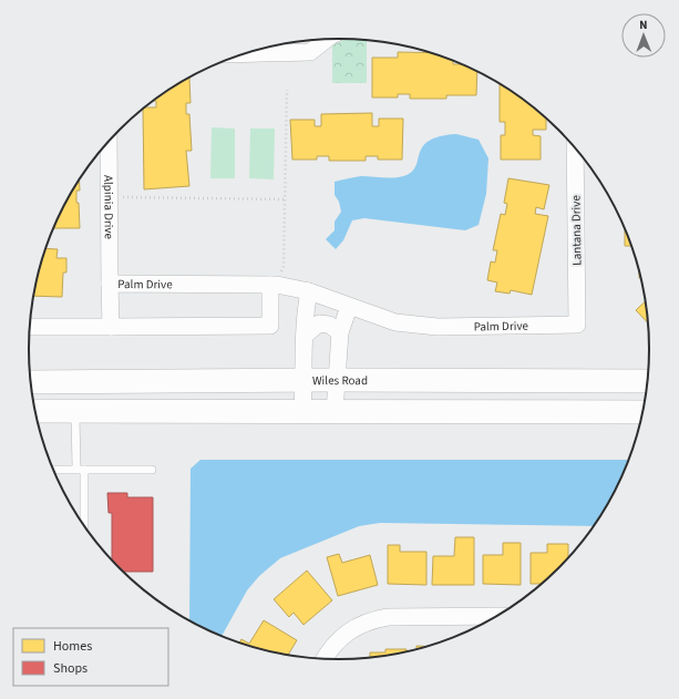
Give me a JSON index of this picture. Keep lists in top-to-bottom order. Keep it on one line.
{"streets":{"main road":["Wiles Road"],"street":["Alpinia Drive","Lantana Drive","Palm Drive"]},"crossings":[["Alpinia Drive","Palm Drive"],["Lantana Drive","Palm Drive"]],"legend":["Homes","Shops"],"north":"top"}
